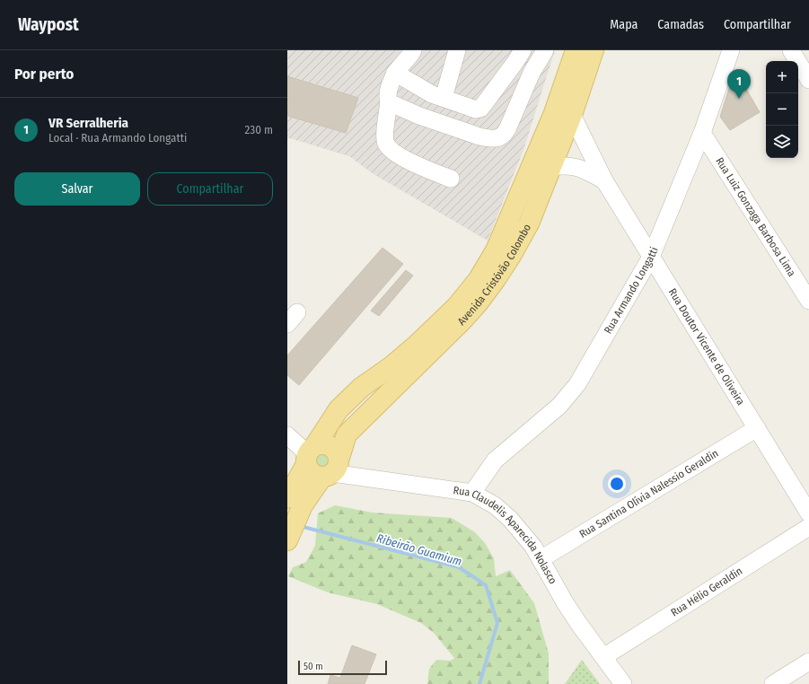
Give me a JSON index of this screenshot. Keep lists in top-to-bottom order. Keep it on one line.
{"streets":{"main road":["Avenida Cristóvão Colombo"],"street":["Rua Luiz Gonzaga Barbosa Lima","Rua Armando Longatti","Rua Doutor Vicente de Oliveira","Rua Santina Olívia Nalessio Geraldin","Rua Claudelis Aparecida Nolasco","Rua Hélio Geraldin"]},"crossings":[["Rua Luiz Gonzaga Barbosa Lima","Rua Armando Longatti"],["Avenida Cristóvão Colombo","Rua Doutor Vicente de Oliveira"],["Avenida Cristóvão Colombo","Rua Claudelis Aparecida Nolasco"],["Rua Armando Longatti","Rua Doutor Vicente de Oliveira"],["Rua Armando Longatti","Rua Claudelis Aparecida Nolasco"],["Rua Doutor Vicente de Oliveira","Rua Santina Olívia Nalessio Geraldin"],["Rua Santina Olívia Nalessio Geraldin","Rua Claudelis Aparecida Nolasco"],["Rua Claudelis Aparecida Nolasco","Rua Hélio Geraldin"]],"water":["Ribeirão Guamium"],"scale_bar":"50 m","page":{"header":"Waypost","nav":["Mapa","Camadas","Compartilhar"],"heading":"Por perto","map_buttons":["+","−"],"pins":"1","list":[{"mark":"1","name":"VR Serralheria","note":"Local · Rua Armando Longatti","value":"230 m"}],"buttons":["Salvar","Compartilhar"],"scale":"50 m"}}
